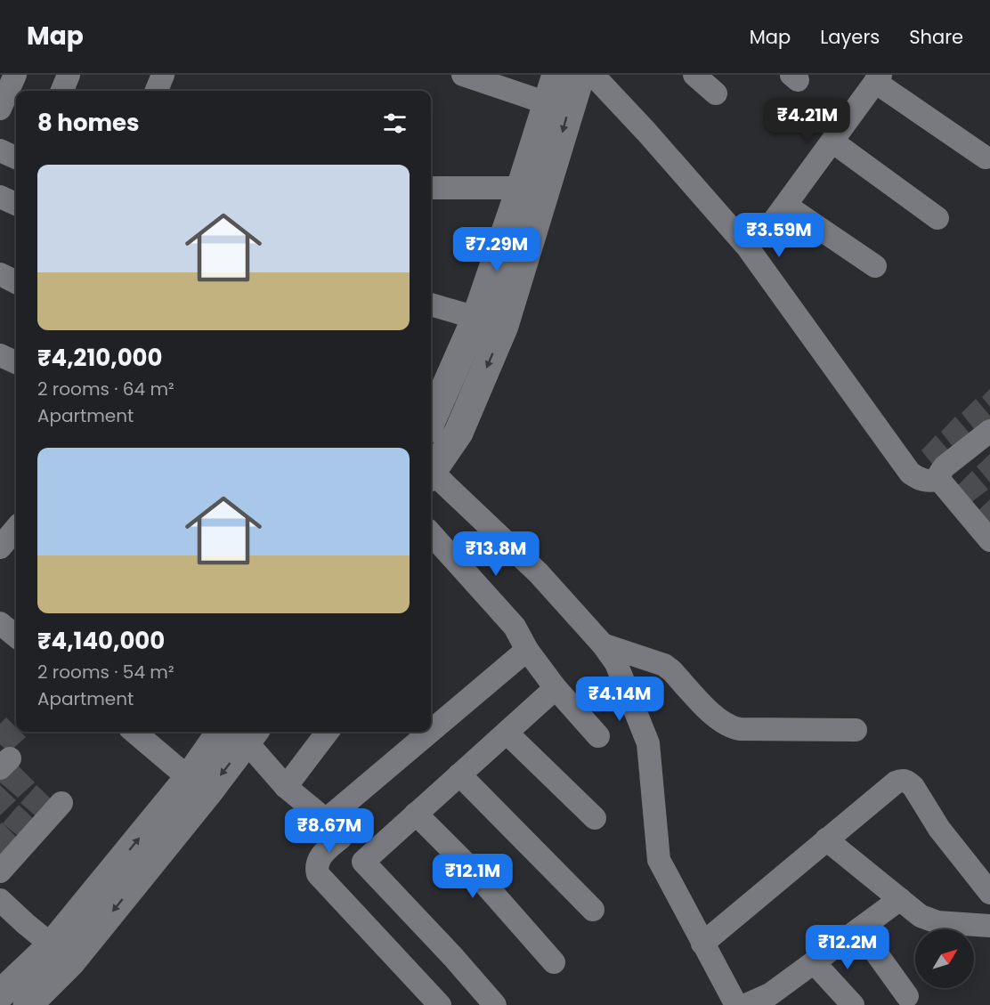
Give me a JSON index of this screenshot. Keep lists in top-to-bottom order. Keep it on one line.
{"north":"top right","page":{"header":"Map","nav":["Map","Layers","Share"],"heading":"8 homes","price":["₹4.21M","₹3.59M","₹7.29M","₹13.8M","₹4.14M","₹8.67M","₹12.1M","₹12.2M"],"list":[{"name":"₹4,210,000","note":"2 rooms · 64 m² · Apartment"},{"name":"₹4,140,000","note":"2 rooms · 54 m² · Apartment"}]}}
